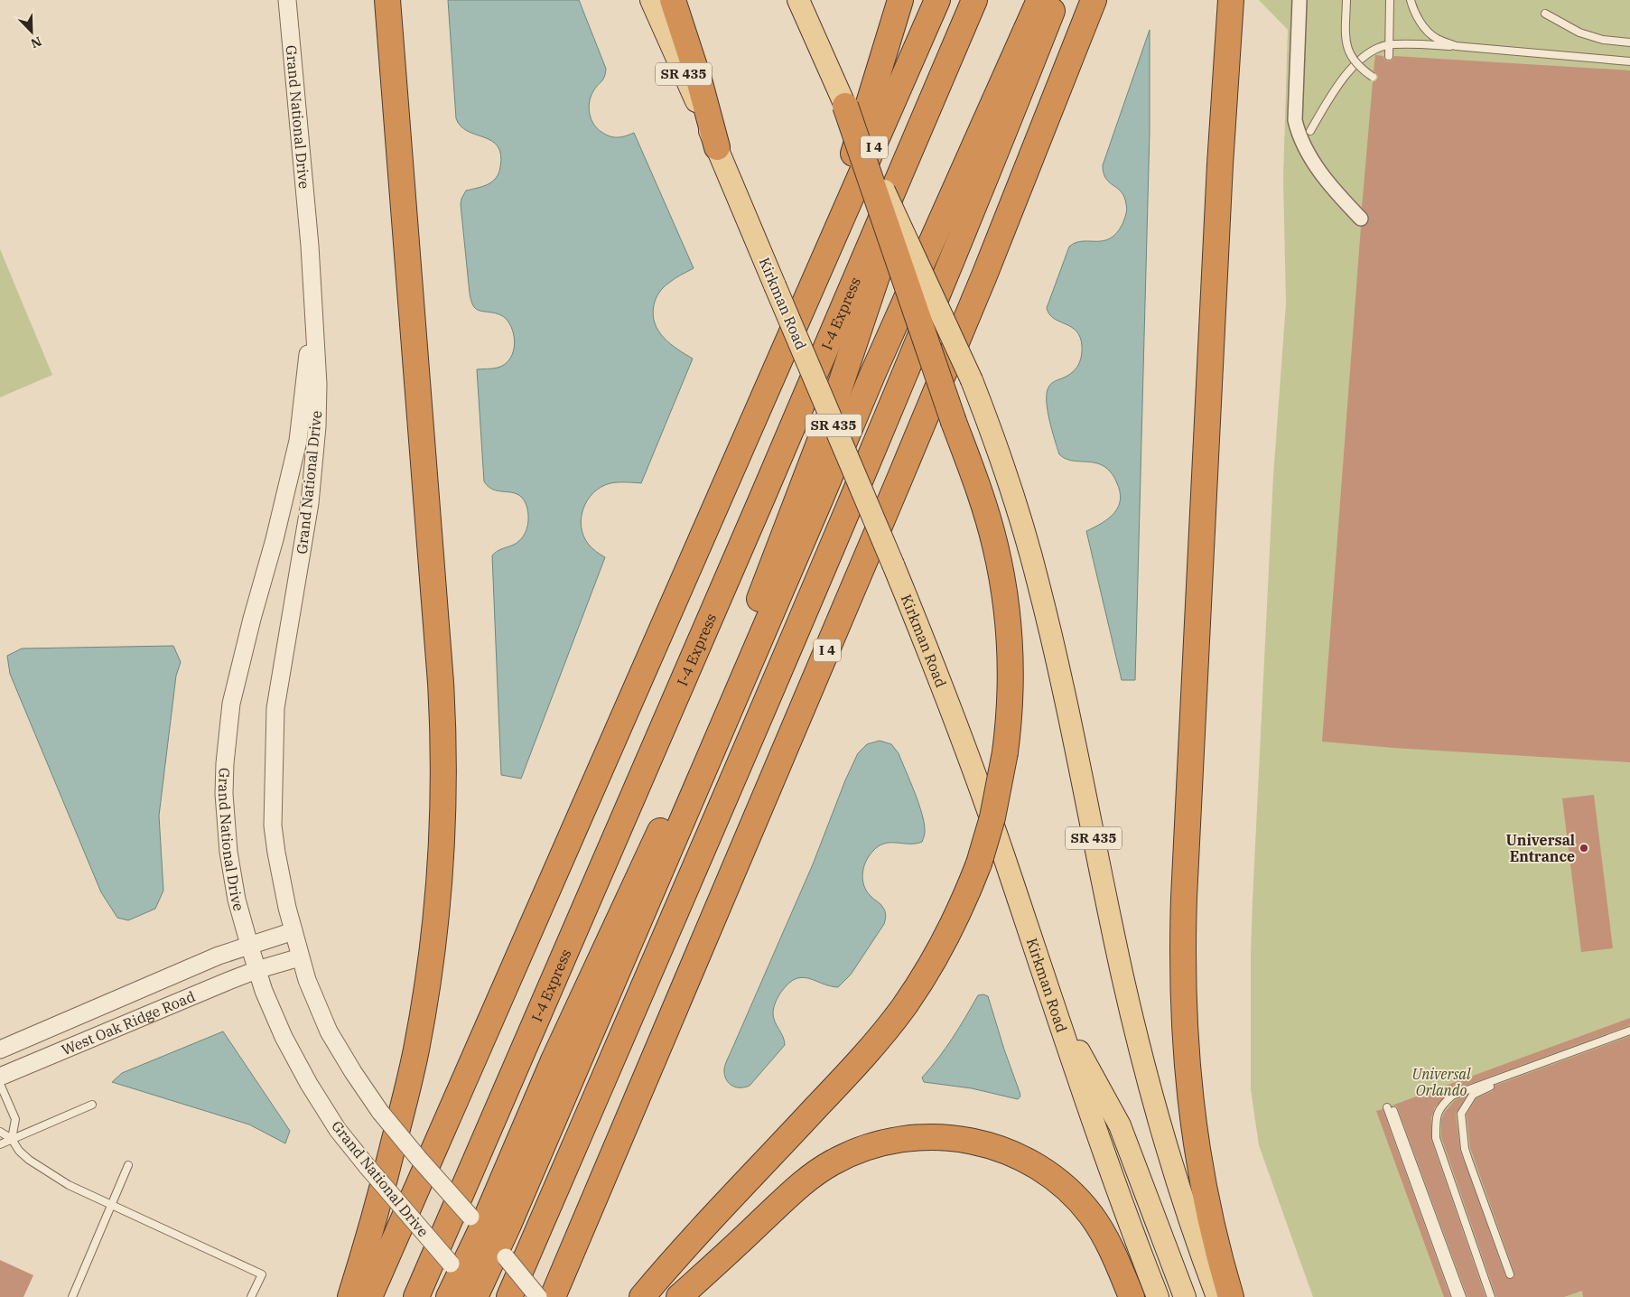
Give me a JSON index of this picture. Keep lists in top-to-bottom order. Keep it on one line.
{"streets":{"highway":["I 4","I-4 Express"],"main road":["SR 435","Kirkman Road"],"street":["Grand National Drive","West Oak Ridge Road"]},"crossings":[["Grand National Drive","West Oak Ridge Road"]],"parks":["Universal Orlando"],"places":["Universal Entrance"],"north":"bottom right"}
